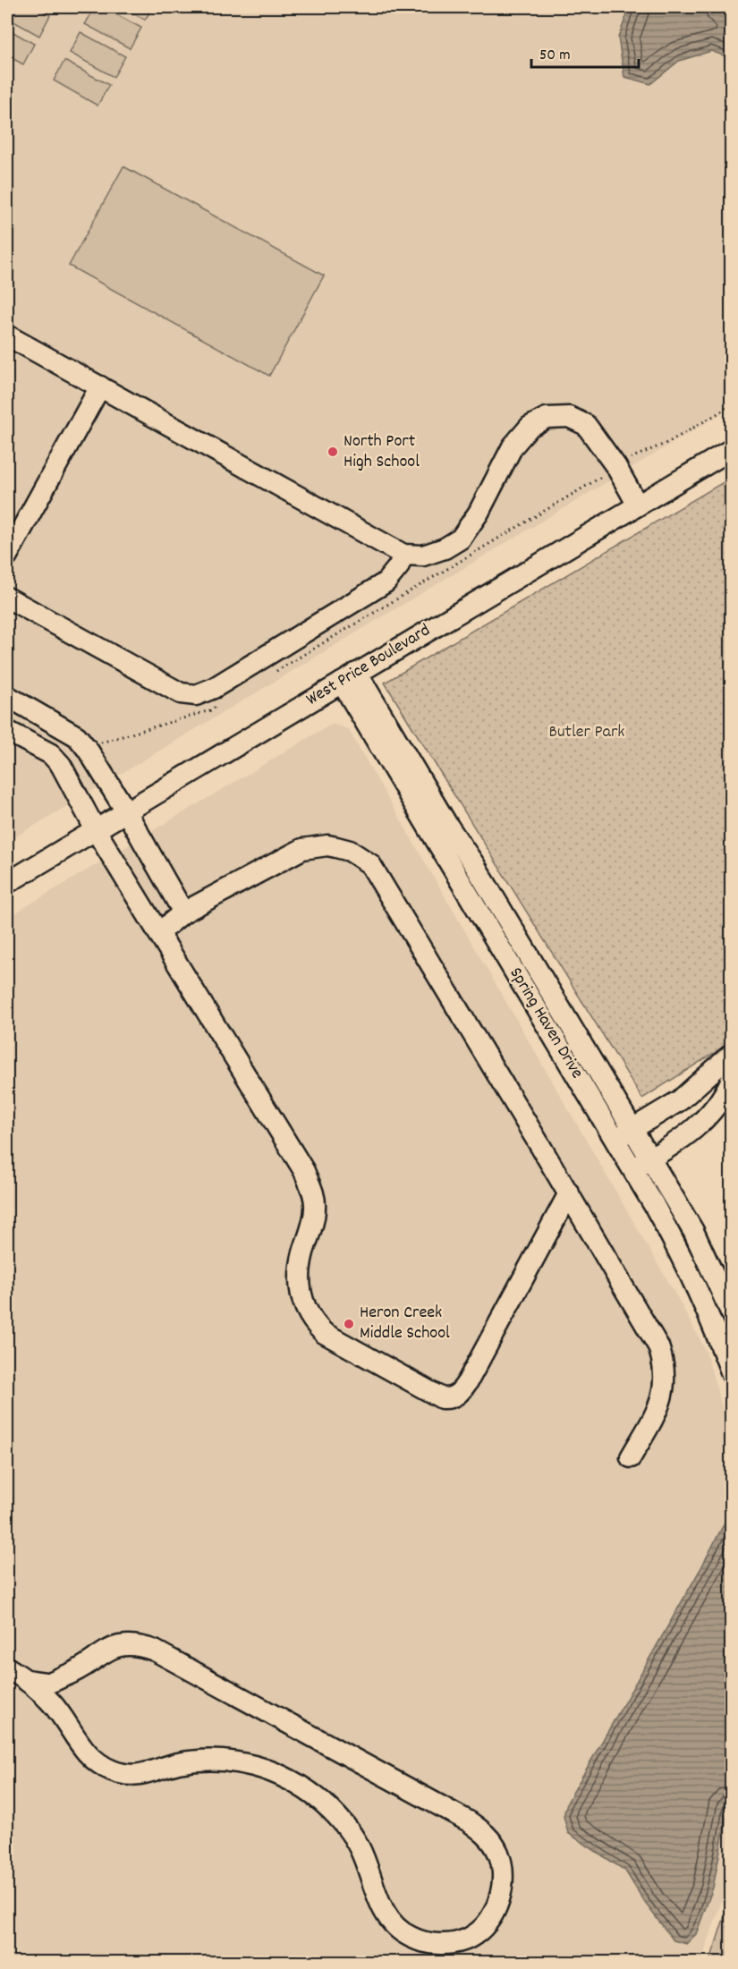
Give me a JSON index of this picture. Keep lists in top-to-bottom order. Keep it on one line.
{"streets":{"street":["West Price Boulevard","Spring Haven Drive"]},"crossings":[["West Price Boulevard","Spring Haven Drive"]],"parks":["Butler Park"],"places":["North Port High School","Heron Creek Middle School"],"scale_bar":"50 m"}
